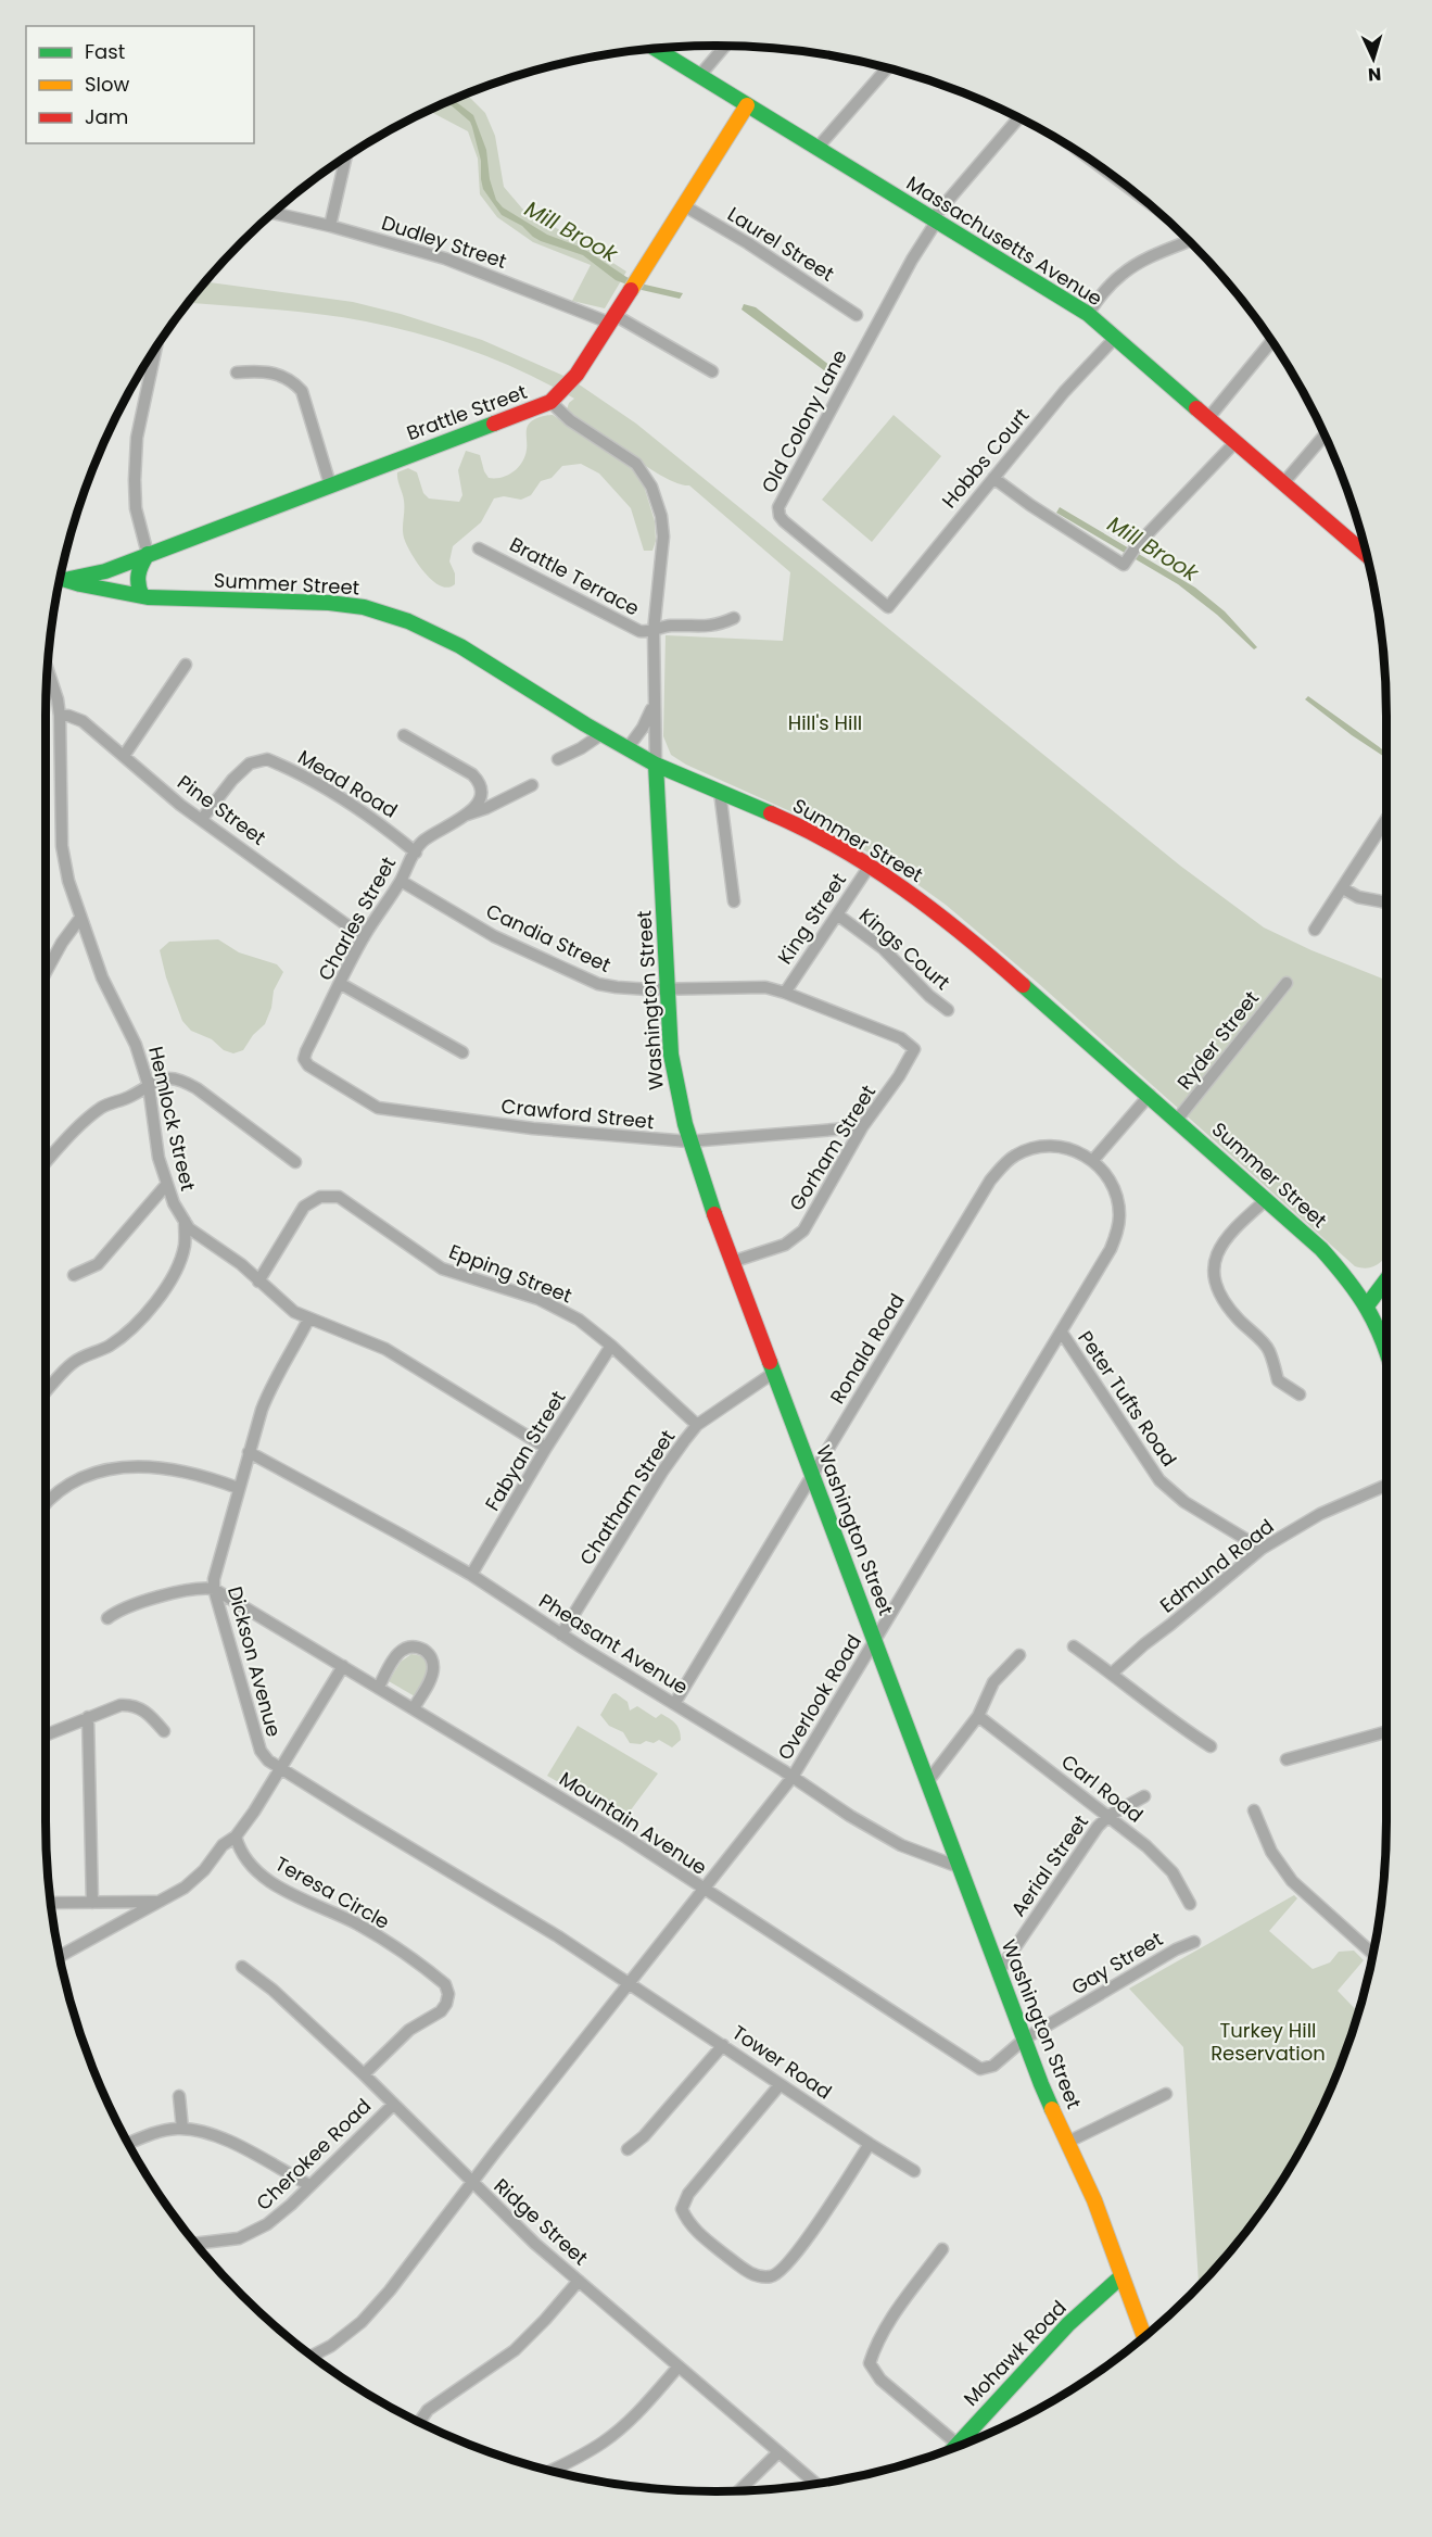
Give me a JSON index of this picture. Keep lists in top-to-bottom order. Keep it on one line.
{"streets":{"main road":["Massachusetts Avenue","Brattle Street","Summer Street","Washington Street","Mohawk Road"],"street":["Dudley Street","Laurel Street","Old Colony Lane","Hobbs Court","Brattle Terrace","Mead Road","Pine Street","Charles Street","King Street","Candia Street","Kings Court","Ryder Street","Crawford Street","Hemlock Street","Gorham Street","Epping Street","Ronald Road","Peter Tufts Road","Fabyan Street","Chatham Street","Edmund Road","Pheasant Avenue","Dickson Avenue","Overlook Road","Carl Road","Mountain Avenue","Aerial Street","Teresa Circle","Gay Street","Tower Road","Cherokee Road","Ridge Street"]},"crossings":[["Massachusetts Avenue","Brattle Street"],["Massachusetts Avenue","Old Colony Lane"],["Massachusetts Avenue","Hobbs Court"],["Dudley Street","Brattle Street"],["Laurel Street","Brattle Street"],["Brattle Street","Washington Street"],["Old Colony Lane","Hobbs Court"],["Brattle Terrace","Washington Street"],["Summer Street","King Street"],["Summer Street","Washington Street"],["Summer Street","Ryder Street"],["Mead Road","Pine Street"],["Mead Road","Charles Street"],["Pine Street","Charles Street"],["Pine Street","Hemlock Street"],["Charles Street","Candia Street"],["Charles Street","Crawford Street"],["King Street","Candia Street"],["King Street","Kings Court"],["Candia Street","Washington Street"],["Candia Street","Gorham Street"],["Washington Street","Crawford Street"],["Washington Street","Gorham Street"],["Washington Street","Ronald Road"],["Washington Street","Chatham Street"],["Washington Street","Pheasant Avenue"],["Washington Street","Overlook Road"],["Washington Street","Mountain Avenue"],["Washington Street","Aerial Street"],["Washington Street","Gay Street"],["Washington Street","Mohawk Road"],["Crawford Street","Gorham Street"],["Hemlock Street","Epping Street"],["Hemlock Street","Fabyan Street"],["Hemlock Street","Dickson Avenue"],["Epping Street","Fabyan Street"],["Epping Street","Chatham Street"],["Ronald Road","Pheasant Avenue"],["Ronald Road","Overlook Road"],["Peter Tufts Road","Edmund Road"],["Peter Tufts Road","Overlook Road"],["Fabyan Street","Pheasant Avenue"],["Chatham Street","Pheasant Avenue"],["Pheasant Avenue","Dickson Avenue"],["Pheasant Avenue","Overlook Road"],["Dickson Avenue","Overlook Road"],["Dickson Avenue","Mountain Avenue"],["Dickson Avenue","Tower Road"],["Overlook Road","Mountain Avenue"],["Overlook Road","Tower Road"],["Overlook Road","Ridge Street"],["Carl Road","Aerial Street"],["Mountain Avenue","Gay Street"],["Teresa Circle","Ridge Street"],["Cherokee Road","Ridge Street"]],"water":["Mill Brook"],"parks":["Hill's Hill","Turkey Hill Reservation"],"legend":["Fast","Slow","Jam"],"north":"bottom"}
